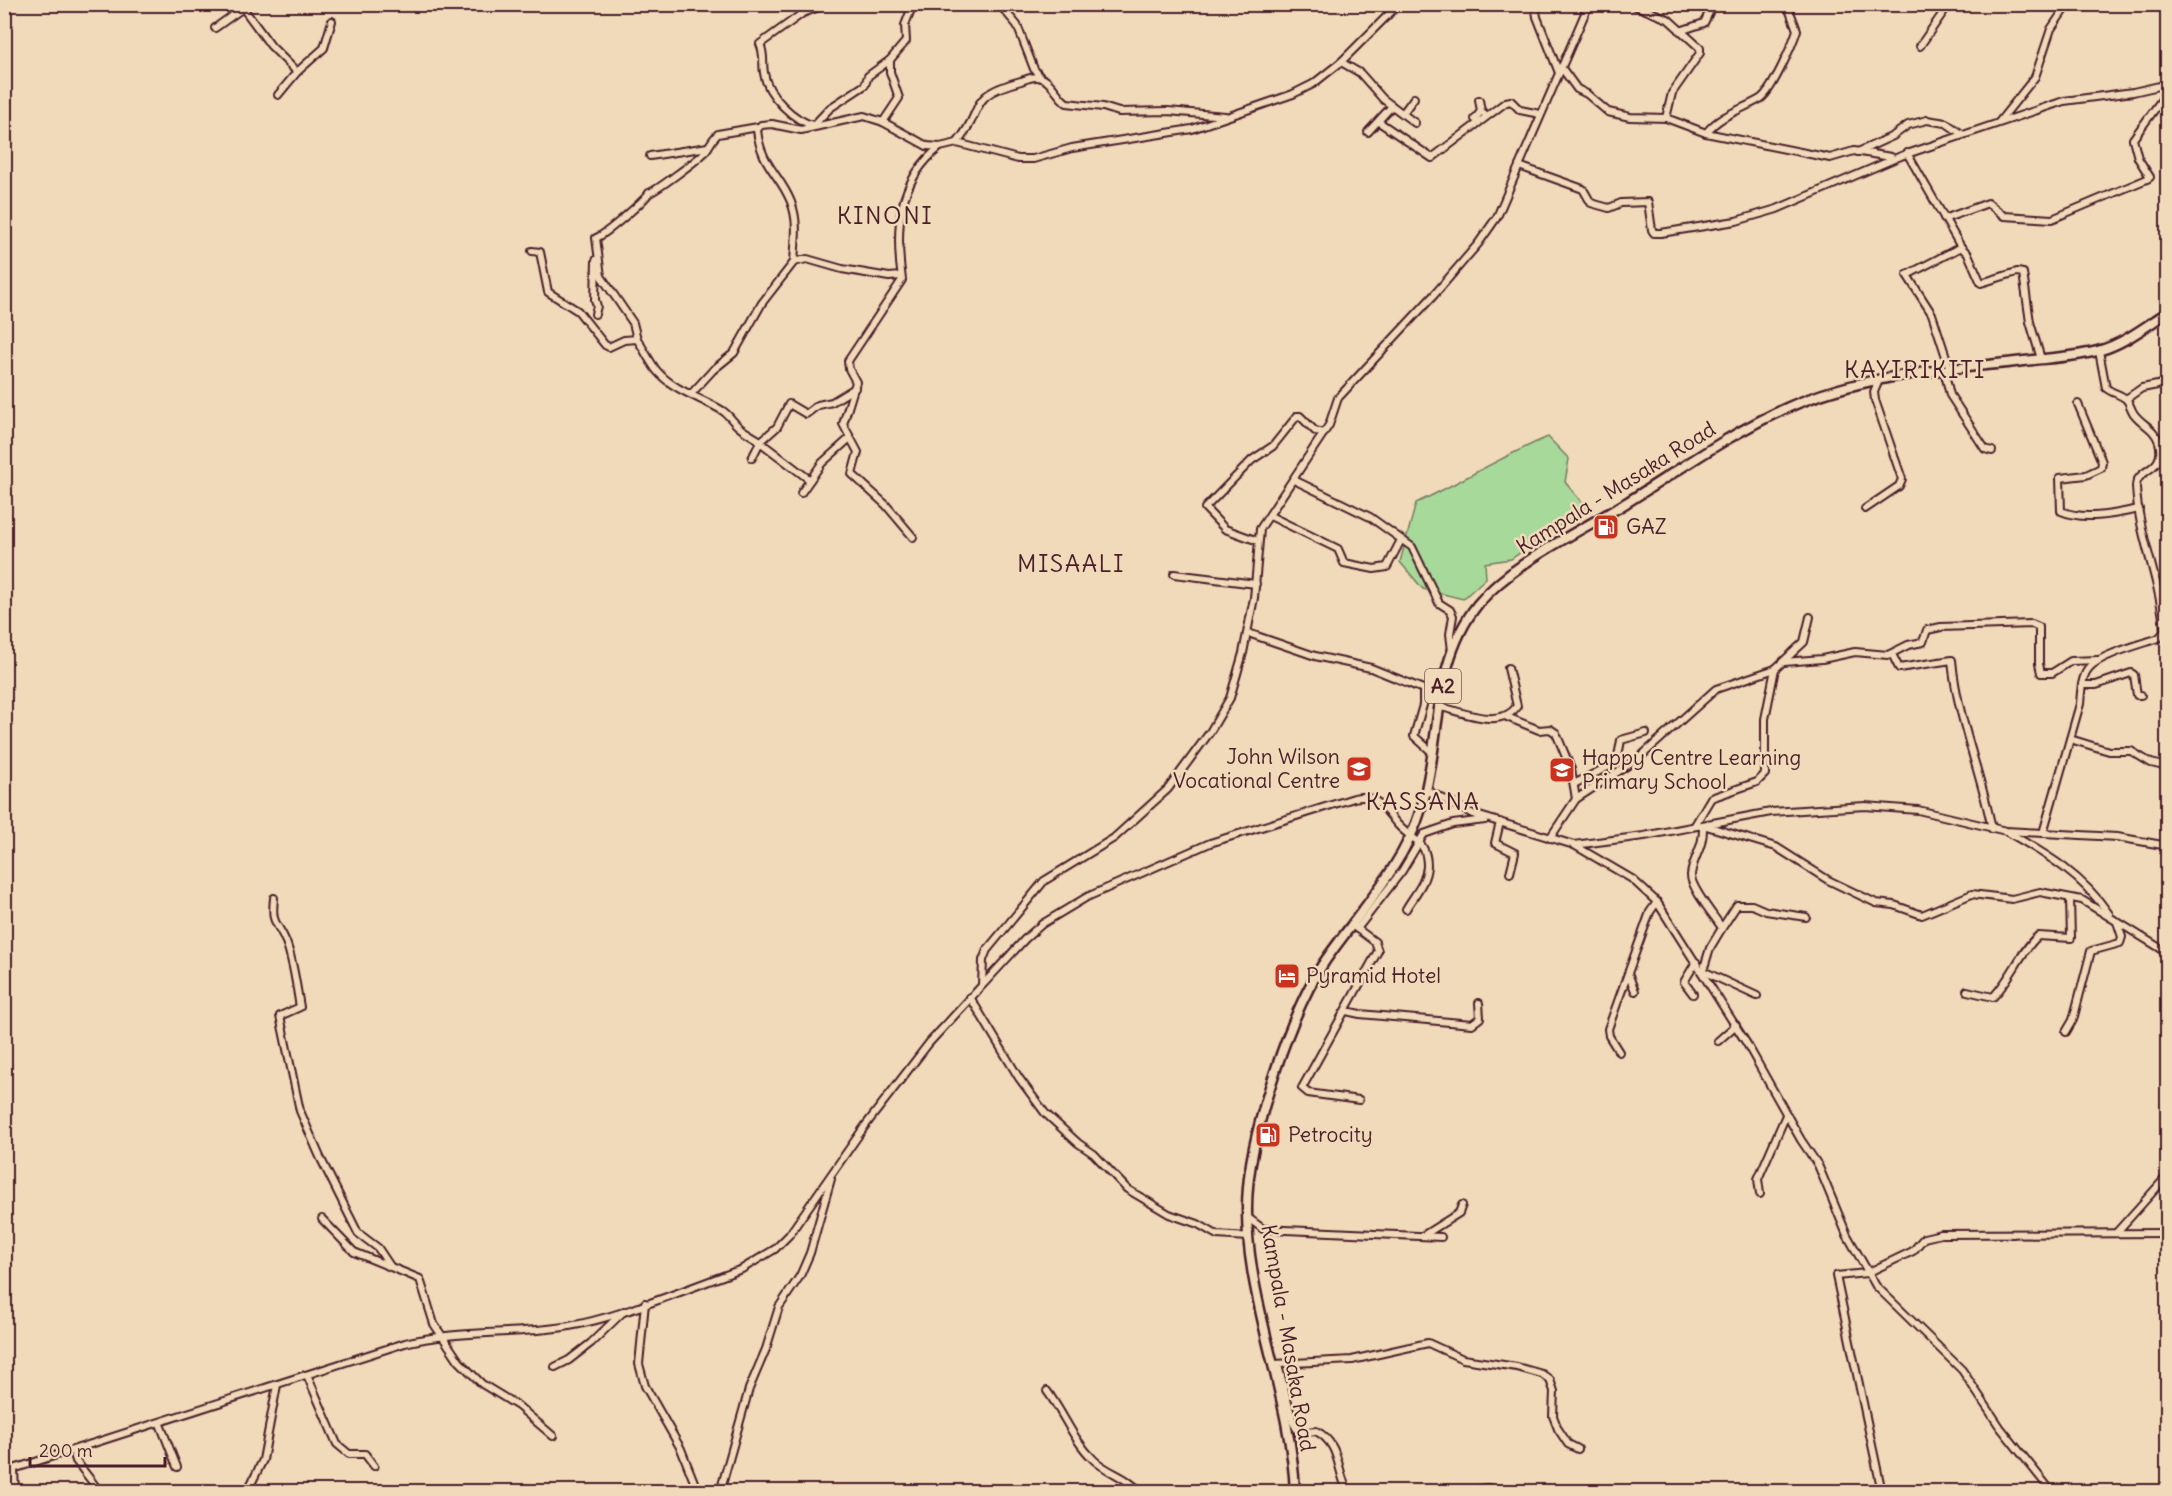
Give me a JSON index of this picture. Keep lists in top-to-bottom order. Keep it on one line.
{"streets":{"main road":["Kampala - Masaka Road","A2"]},"districts":["KINONI","KAYIRIKITI","MISAALI","KASSANA"],"places":{"fuel station":["GAZ","Petrocity"],"school or university":["John Wilson Vocational Centre","Happy Centre Learning Primary School"],"hotel":["Pyramid Hotel"]},"scale_bar":"200 m"}
